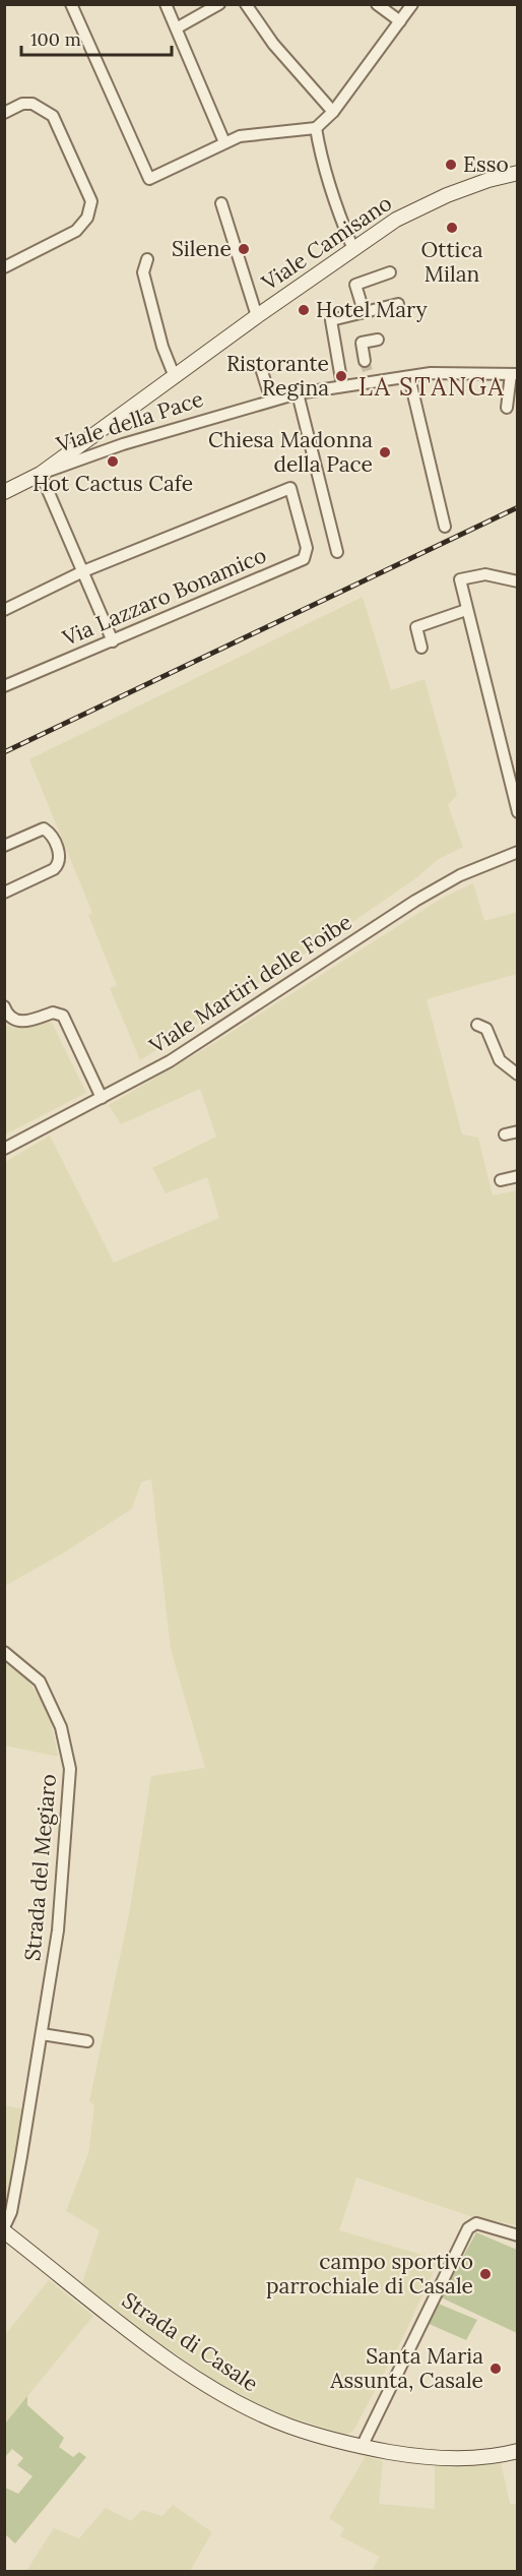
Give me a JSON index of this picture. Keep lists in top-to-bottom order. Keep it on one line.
{"streets":{"main road":["Viale Camisano","Viale della Pace","Strada di Casale"],"street":["Via Lazzaro Bonamico","Viale Martiri delle Foibe","Strada del Megiaro"]},"crossings":[["Viale Camisano","Viale della Pace"],["Strada del Megiaro","Strada di Casale"]],"districts":["LA STANGA"],"places":["Esso","Ottica Milan","Silene","Hotel Mary","Ristorante Regina","Chiesa Madonna della Pace","Hot Cactus Cafe","campo sportivo parrochiale di Casale","Santa Maria Assunta, Casale"],"scale_bar":"100 m"}
